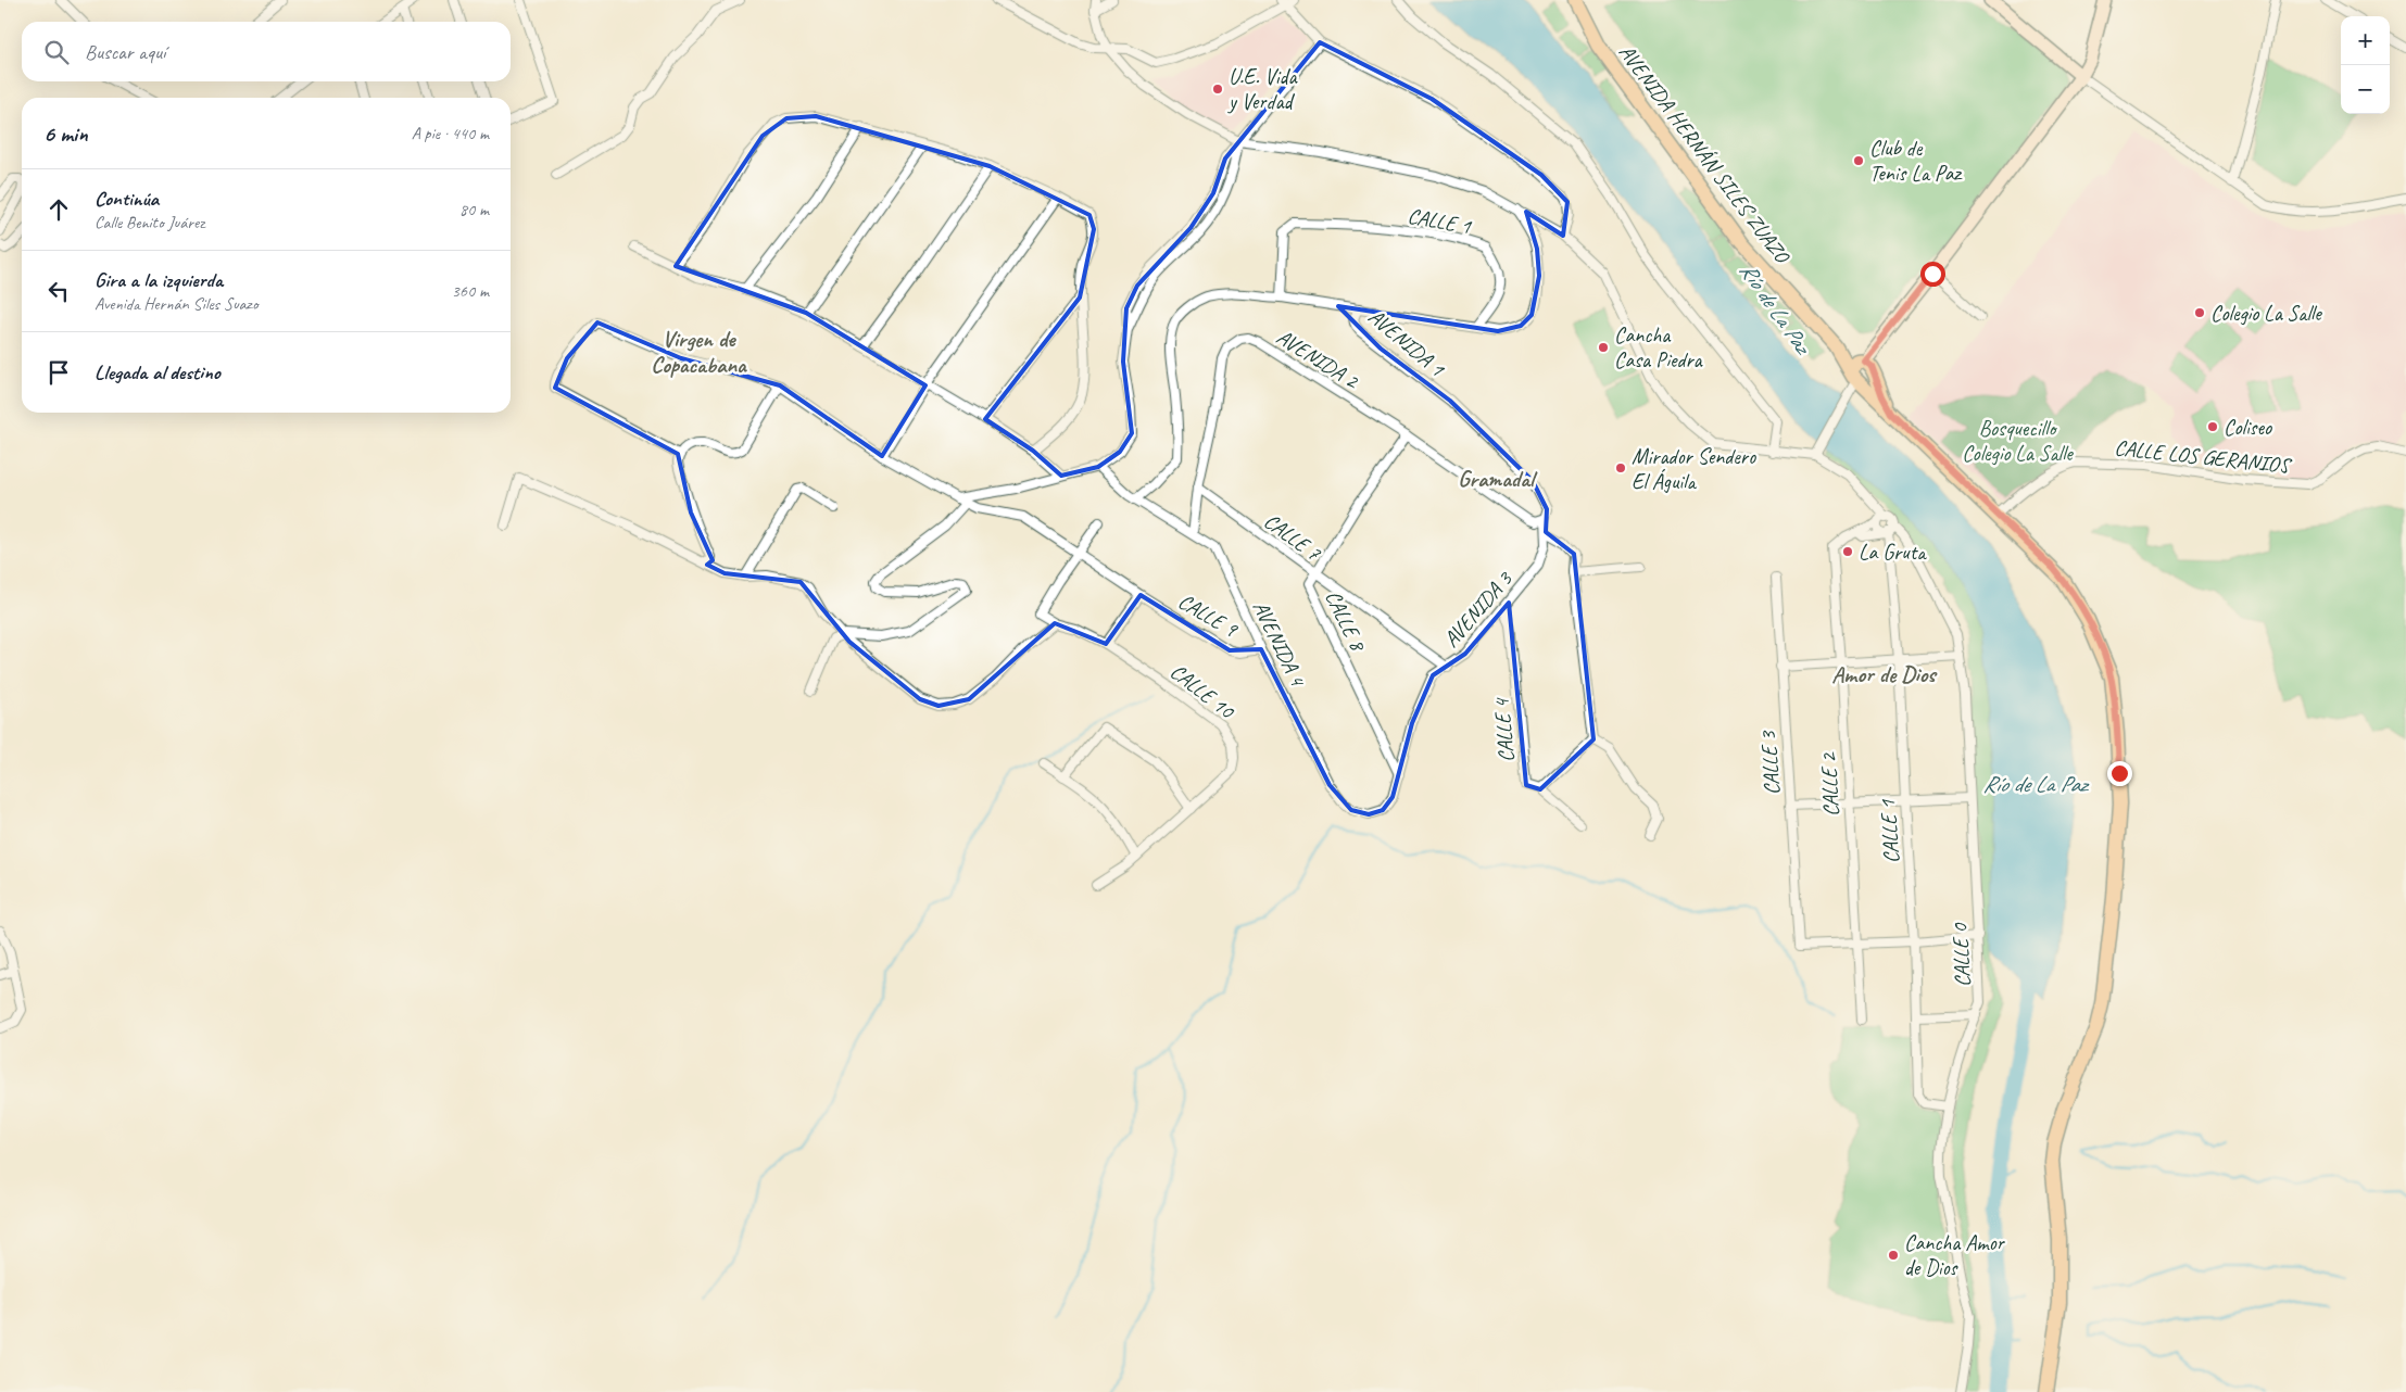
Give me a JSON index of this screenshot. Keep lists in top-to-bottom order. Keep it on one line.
{"streets":{"main road":["AVENIDA HERNÁN SILES ZUAZO"],"street":["CALLE 1","AVENIDA 1","AVENIDA 2","CALLE LOS GERANIOS","CALLE 7","AVENIDA 3","CALLE 9","CALLE 8","AVENIDA 4","CALLE 10","CALLE 4","CALLE 3","CALLE 2","CALLE 0"]},"crossings":[["AVENIDA HERNÁN SILES ZUAZO","CALLE LOS GERANIOS"],["CALLE 1","AVENIDA 1"],["CALLE 1","CALLE 0"],["AVENIDA 1","AVENIDA 2"],["AVENIDA 1","AVENIDA 3"],["AVENIDA 2","CALLE 7"],["AVENIDA 2","AVENIDA 3"],["AVENIDA 2","CALLE 8"],["AVENIDA 2","AVENIDA 4"],["CALLE 7","AVENIDA 3"],["CALLE 7","CALLE 8"],["AVENIDA 3","CALLE 8"],["AVENIDA 3","AVENIDA 4"],["AVENIDA 3","CALLE 4"],["CALLE 9","AVENIDA 4"],["CALLE 8","AVENIDA 4"],["CALLE 3","CALLE 2"]],"districts":["Virgen de Copacabana","Gramadal","Amor de Dios"],"water":["Río de La Paz"],"parks":["Bosquecillo Colegio La Salle"],"places":["U.E. Vida y Verdad","Club de Tenis La Paz","Colegio La Salle","Cancha Casa Piedra","Coliseo","Mirador Sendero El Águila","La Gruta","Cancha Amor de Dios"],"page":{"map_buttons":["+","−"],"search":"Buscar aquí","heading":["6 min","A pie · 440 m"],"list":[["Continúa","Calle Benito Juárez","80 m"],["Gira a la izquierda","Avenida Hernán Siles Suazo","360 m"],"Llegada al destino"]}}
